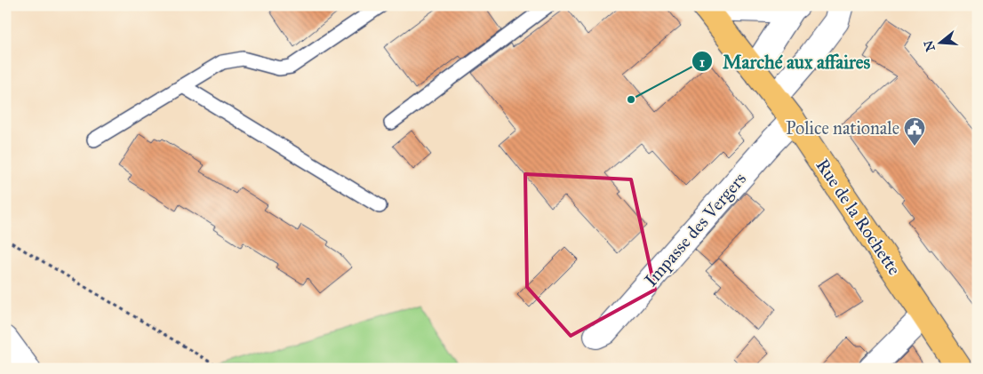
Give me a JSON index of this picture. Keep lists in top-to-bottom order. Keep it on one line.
{"streets":{"main road":["Rue de la Rochette"],"street":["Impasse des Vergers"]},"crossings":[["Rue de la Rochette","Impasse des Vergers"]],"places":{"other":["Marché aux affaires"],"public building":["Police nationale"]},"north":"left"}
